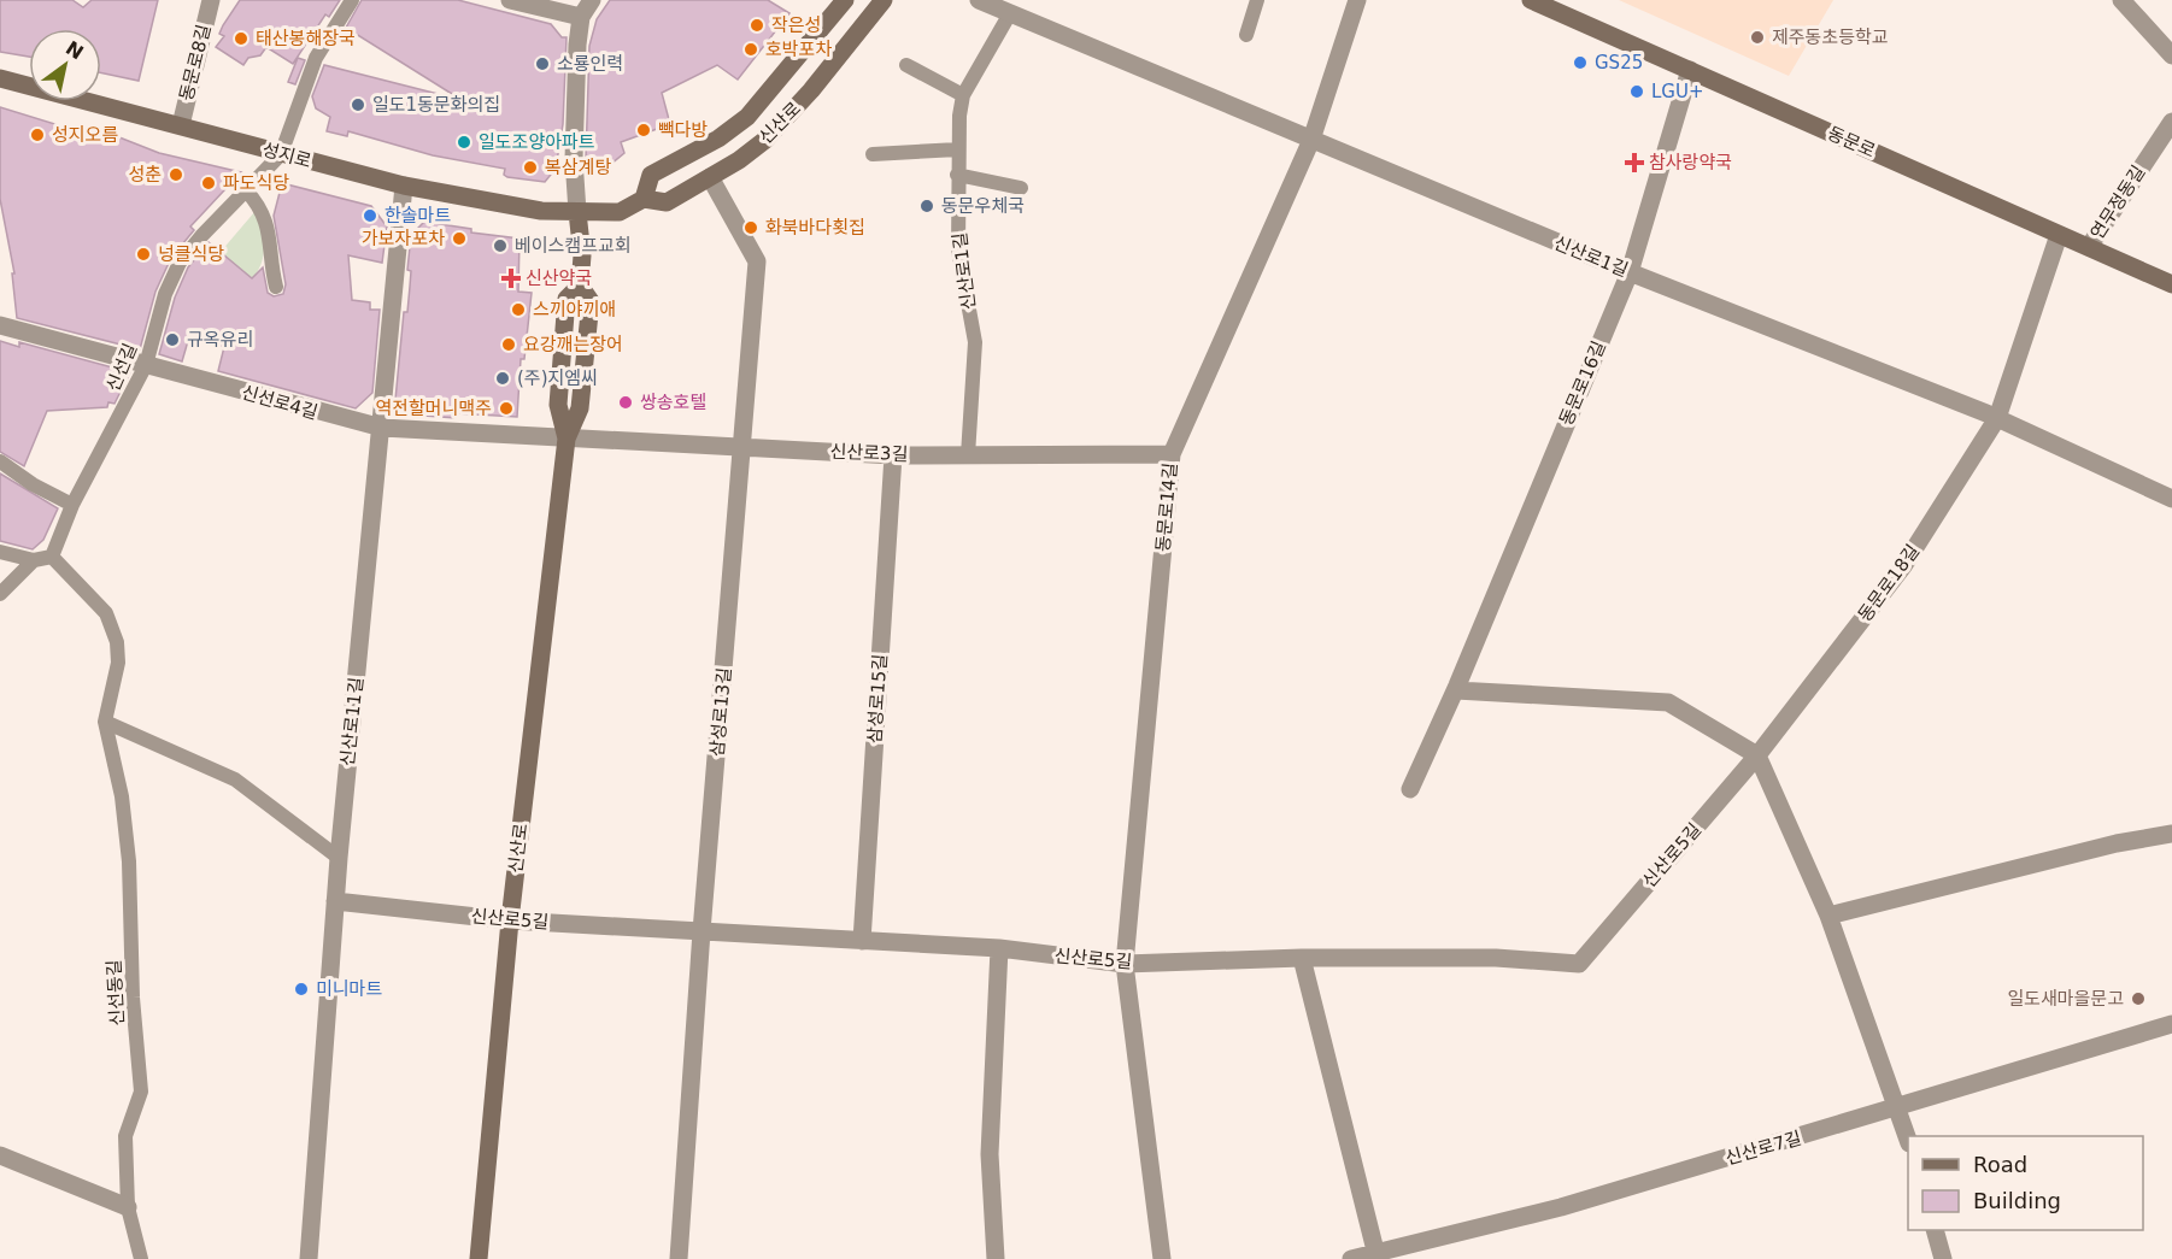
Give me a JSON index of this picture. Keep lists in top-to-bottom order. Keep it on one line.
{"streets":{"main road":["신산로","동문로","성지로"],"street":["동문로8길","연무정동길","신산로1길","동문로16길","신선로4길","신산로3길","동문로14길","동문로18길","삼성로15길","삼성로13길","신산로11길","신산로5길","신산로7길"],"lane":["신선길","신선동길"]},"crossings":[["동문로8길","성지로"],["신산로","성지로"],["신산로","신선로4길"],["신산로","신산로3길"],["신산로","삼성로13길"],["신산로","신산로5길"],["동문로","연무정동길"],["동문로","동문로16길"],["동문로","동문로18길"],["성지로","신선길"],["성지로","신산로11길"],["신산로1길","동문로16길"],["신산로1길","신산로3길"],["신산로1길","동문로14길"],["신산로1길","동문로18길"],["신선길","신선로4길"],["신선길","신선동길"],["신선로4길","신산로3길"],["신선로4길","신산로11길"],["신산로3길","동문로14길"],["신산로3길","삼성로15길"],["신산로3길","삼성로13길"],["동문로14길","신산로5길"],["동문로18길","신산로5길"],["삼성로15길","신산로5길"],["삼성로13길","신산로5길"],["신산로11길","신산로5길"]],"places":{"other":["작은성","제주동초등학교","태산봉해장국","호박포차","GS25","소룡인력","LGU+","일도1동문화의집","빽다방","성지오름","일도조양아파트","복삼계탕","성춘","파도식당","동문우체국","한솔마트","화북바다횟집","가보자포차","베이스캠프교회","넝클식당","스끼야끼애","규옥유리","요강깨는장어","(주)지엠씨","쌍송호텔","역전할머니맥주","미니마트","일도새마을문고"],"health":["참사랑약국","신산약국"]},"legend":["Road","Building"],"north":"top right"}
